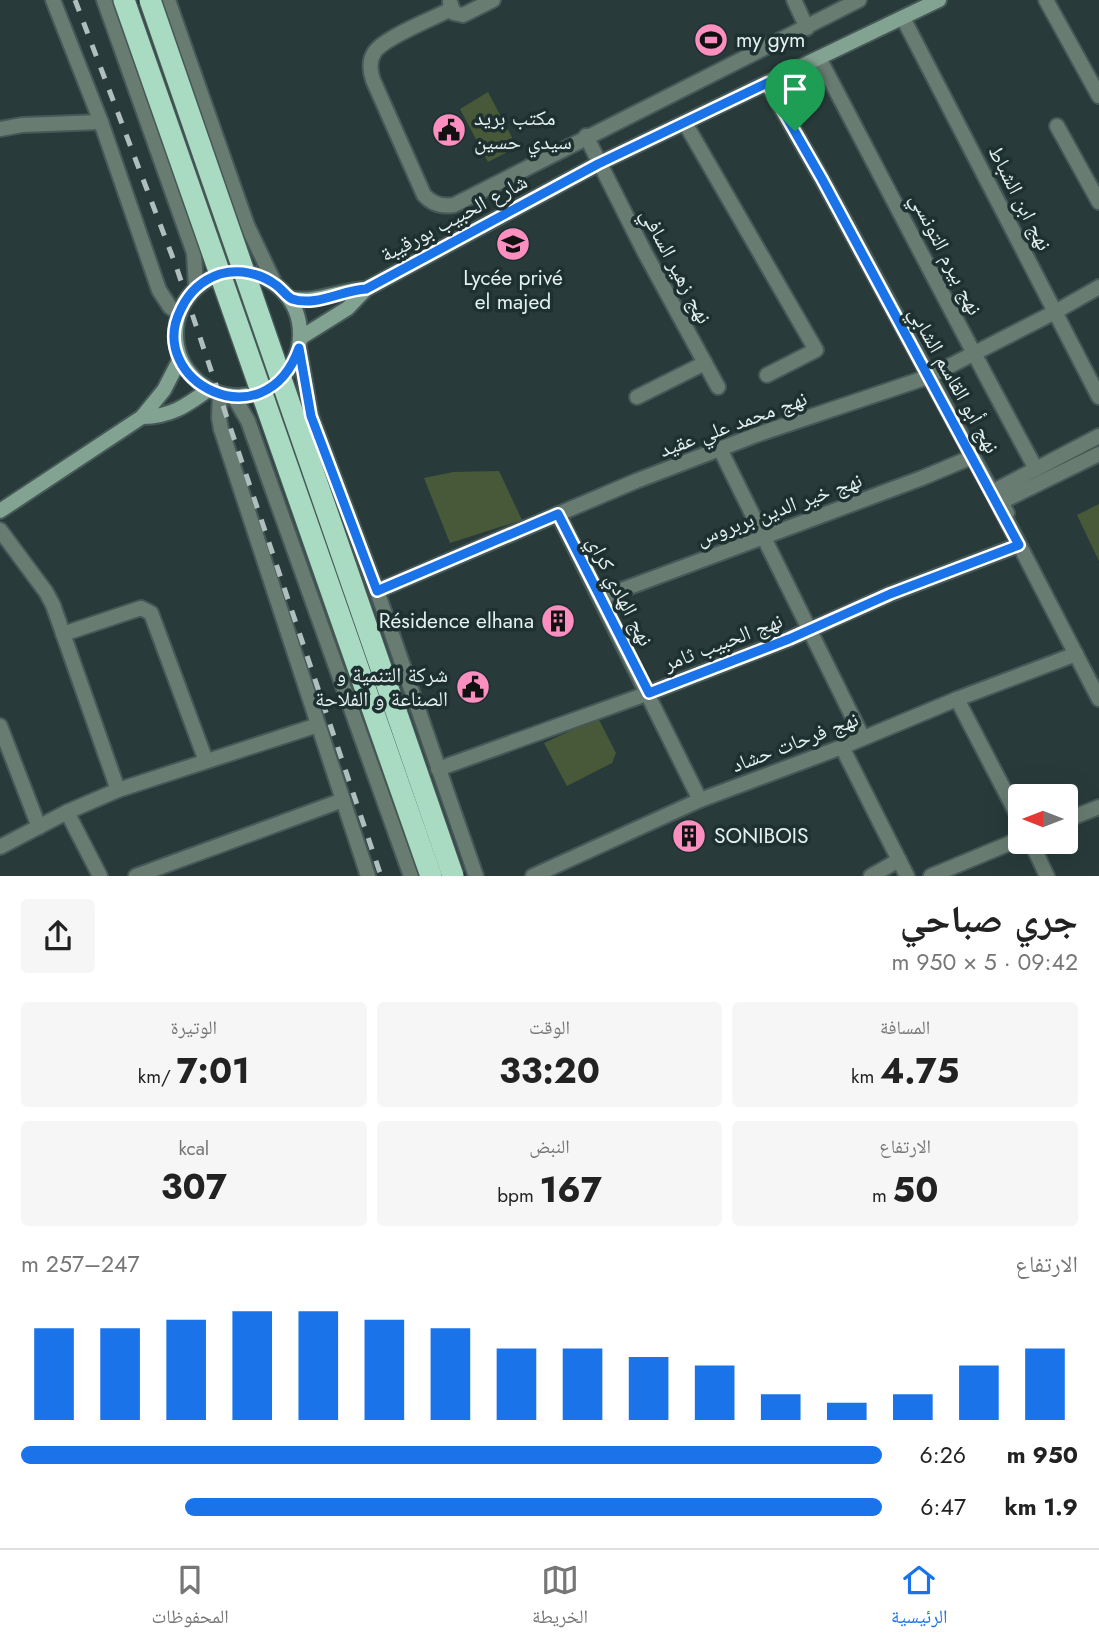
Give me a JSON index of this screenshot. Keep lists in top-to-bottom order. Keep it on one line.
{"streets":{"main road":["شارع الحبيب بورقيبة"],"street":["نهج ابن الشباط","نهج بيرم التونسي","نهج زهير السافي","نهج أبو القاسم الشابي","نهج محمد علي عقيد","نهج خير الدين بربروس","نهج الهادي كراي","نهج الحبيب ثامر","نهج فرحات حشاد"]},"crossings":[["نهج ابن الشباط","شارع الحبيب بورقيبة"],["نهج ابن الشباط","نهج محمد علي عقيد"],["شارع الحبيب بورقيبة","نهج بيرم التونسي"],["شارع الحبيب بورقيبة","نهج زهير السافي"],["شارع الحبيب بورقيبة","نهج أبو القاسم الشابي"],["نهج بيرم التونسي","نهج محمد علي عقيد"],["نهج أبو القاسم الشابي","نهج محمد علي عقيد"],["نهج أبو القاسم الشابي","نهج خير الدين بربروس"],["نهج أبو القاسم الشابي","نهج الحبيب ثامر"],["نهج أبو القاسم الشابي","نهج فرحات حشاد"],["نهج محمد علي عقيد","نهج الهادي كراي"],["نهج خير الدين بربروس","نهج الهادي كراي"],["نهج الهادي كراي","نهج الحبيب ثامر"],["نهج الهادي كراي","نهج فرحات حشاد"]],"places":{"sports":["my gym"],"public building":["مكتب بريد سيدي حسين","شركة التنمية و الصناعة و الفلاحة"],"school or university":["Lycée privé el majed"],"building":["Résidence elhana","SONIBOIS"]},"north":"left","page":{"heading":["جري صباحي","09:42 · 5 × 950 m"],"stats":[["المسافة","4.75 km"],["الوقت","33:20"],["الوتيرة","7:01 /km"],["الارتفاع","50 m"],["النبض","167 bpm"],["kcal","307"]],"chart":["الارتفاع","247–257 m"],"list":[{"name":"950 m","note":"6:26"},{"name":"1.9 km","note":"6:47"}],"tabs":["الرئيسية","الخريطة","المحفوظات"]}}
